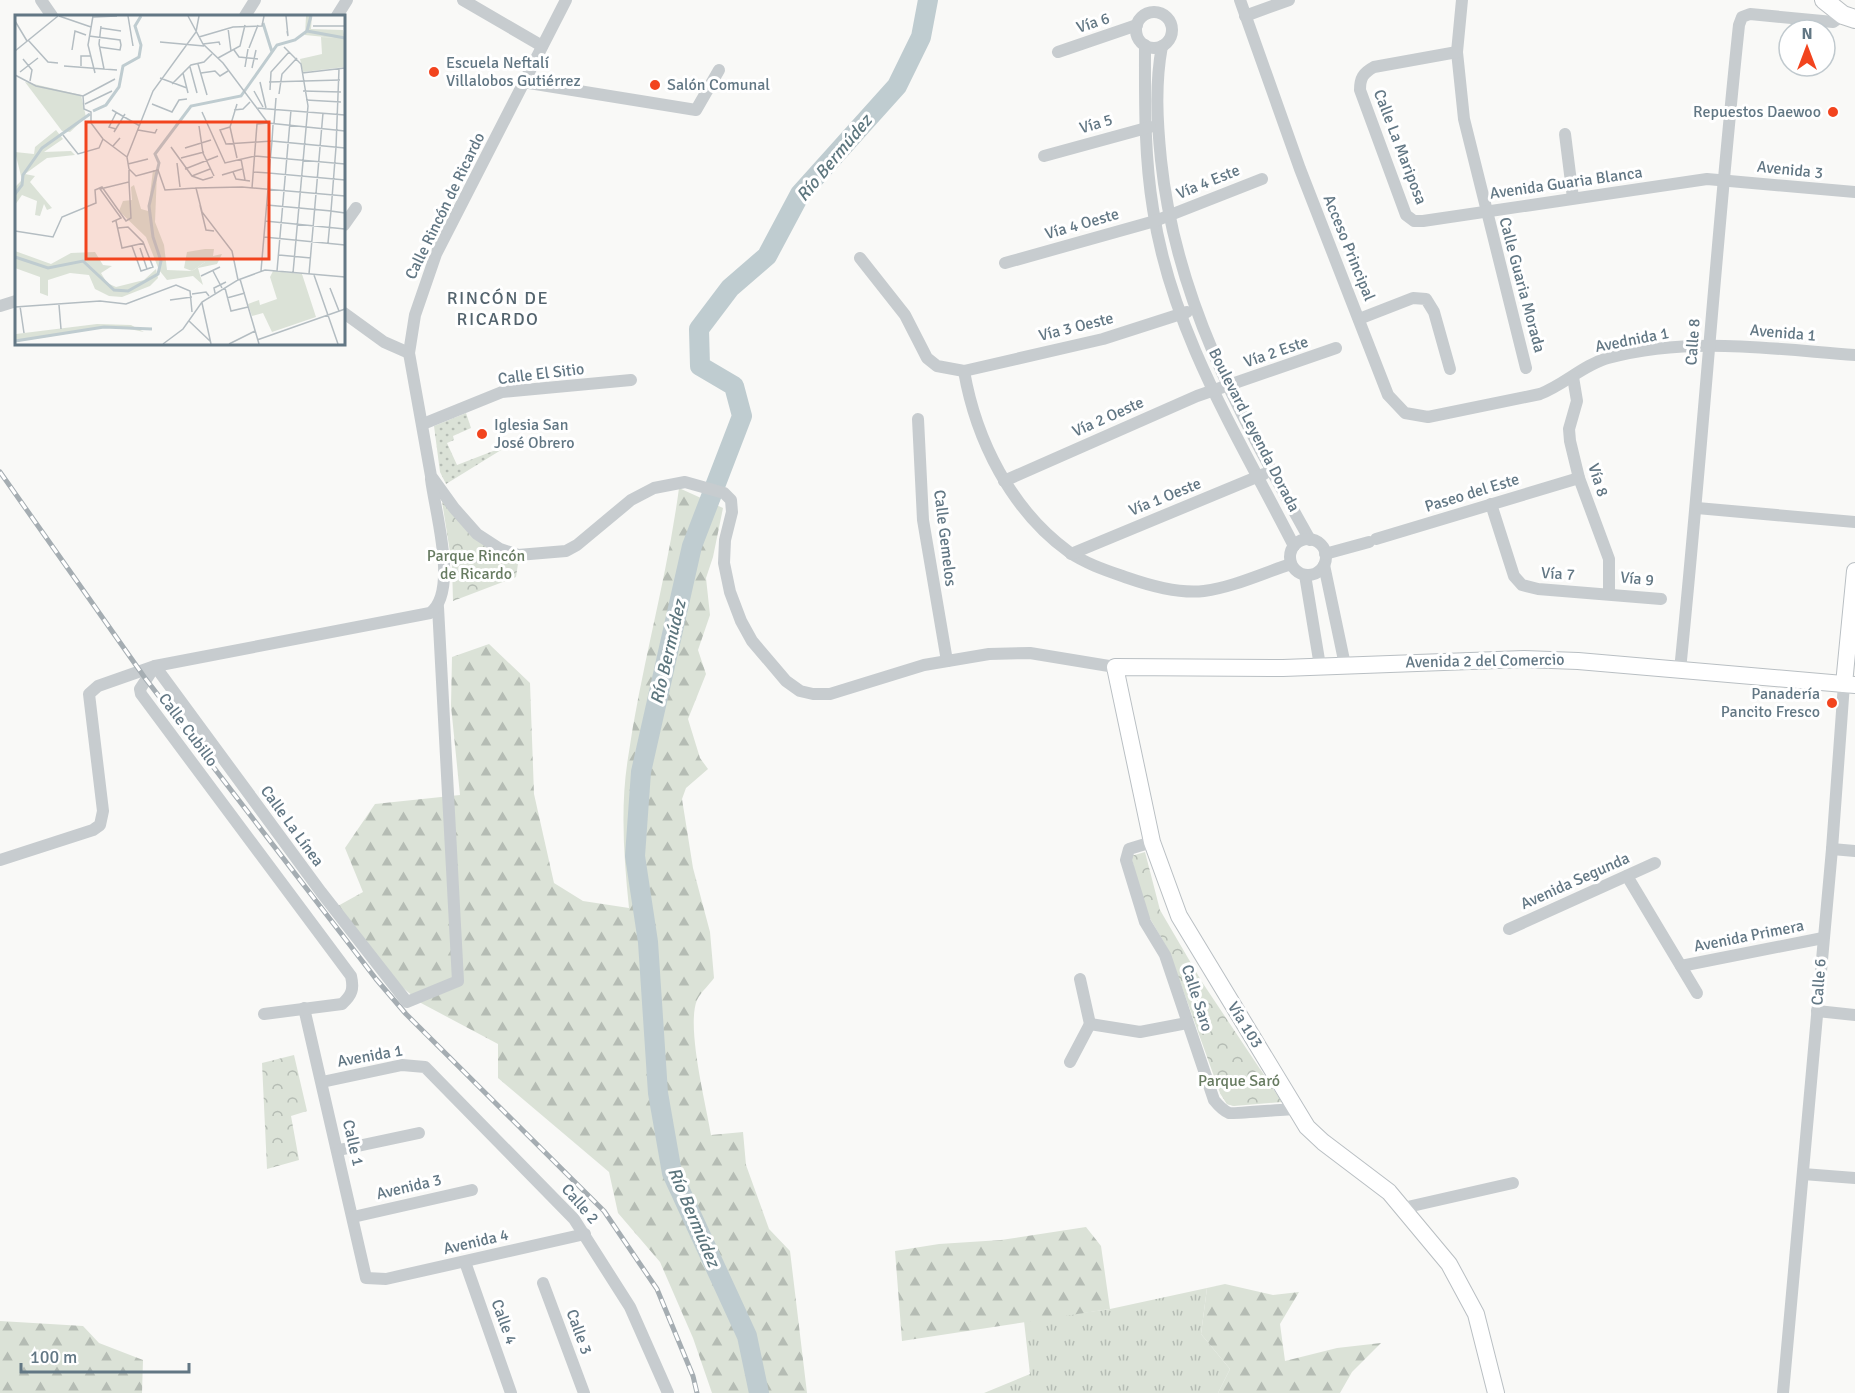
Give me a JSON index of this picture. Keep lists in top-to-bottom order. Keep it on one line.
{"streets":{"main road":["Avenida 2 del Comercio","Calle 6","Vía 103"],"street":["Vía 6","Vía 5","Calle La Mariposa","Avenida 3","Vía 4 Este","Avenida Guaria Blanca","Calle Rincón de Ricardo","Vía 4 Oeste","Acceso Principal","Calle Guaria Morada","Vía 3 Oeste","Avenida 1","Avednida 1","Calle 8","Vía 2 Este","Calle El Sitio","Vía 2 Oeste","Boulevard Leyenda Dorada","Vía 8","Paseo del Este","Vía 1 Oeste","Calle Gemelos","Vía 7","Vía 9","Calle Cubillo","Calle La Línea","Avenida Segunda","Avenida Primera","Calle Saro","Calle 1","Calle 2","Avenida 4","Calle 4","Calle 3"]},"crossings":[["Vía 6","Boulevard Leyenda Dorada"],["Vía 5","Boulevard Leyenda Dorada"],["Calle La Mariposa","Avenida Guaria Blanca"],["Calle La Mariposa","Calle Guaria Morada"],["Avenida 3","Avenida Guaria Blanca"],["Avenida 3","Calle 8"],["Avenida 3","Calle 1"],["Vía 4 Este","Vía 4 Oeste"],["Vía 4 Este","Boulevard Leyenda Dorada"],["Avenida Guaria Blanca","Calle Guaria Morada"],["Avenida Guaria Blanca","Calle 8"],["Calle Rincón de Ricardo","Calle El Sitio"],["Calle Rincón de Ricardo","Calle Gemelos"],["Calle Rincón de Ricardo","Avenida 2 del Comercio"],["Calle Rincón de Ricardo","Vía 103"],["Vía 4 Oeste","Boulevard Leyenda Dorada"],["Acceso Principal","Avednida 1"],["Vía 3 Oeste","Boulevard Leyenda Dorada"],["Avenida 1","Avednida 1"],["Avenida 1","Calle 8"],["Avenida 1","Calle 1"],["Avenida 1","Calle 2"],["Avednida 1","Calle 8"],["Avednida 1","Vía 8"],["Calle 8","Avenida 2 del Comercio"],["Vía 2 Este","Vía 2 Oeste"],["Vía 2 Este","Boulevard Leyenda Dorada"],["Vía 2 Oeste","Boulevard Leyenda Dorada"],["Boulevard Leyenda Dorada","Paseo del Este"],["Boulevard Leyenda Dorada","Vía 1 Oeste"],["Vía 8","Paseo del Este"],["Vía 8","Vía 7"],["Vía 8","Vía 9"],["Paseo del Este","Vía 7"],["Vía 7","Vía 9"],["Avenida 2 del Comercio","Calle 6"],["Avenida 2 del Comercio","Vía 103"],["Calle Cubillo","Calle La Línea"],["Calle Cubillo","Calle 1"],["Avenida Primera","Calle 6"],["Calle Saro","Vía 103"],["Calle 1","Avenida 4"],["Calle 2","Avenida 4"],["Avenida 4","Calle 4"]],"districts":["RINCÓN DE RICARDO"],"water":["Río Bermúdez"],"parks":["Parque Rincón de Ricardo","Parque Saró"],"places":["Escuela Neftalí Villalobos Gutiérrez","Salón Comunal","Repuestos Daewoo","Iglesia San José Obrero","Panadería Pancito Fresco"],"scale_bar":"100 m","north":"top"}
